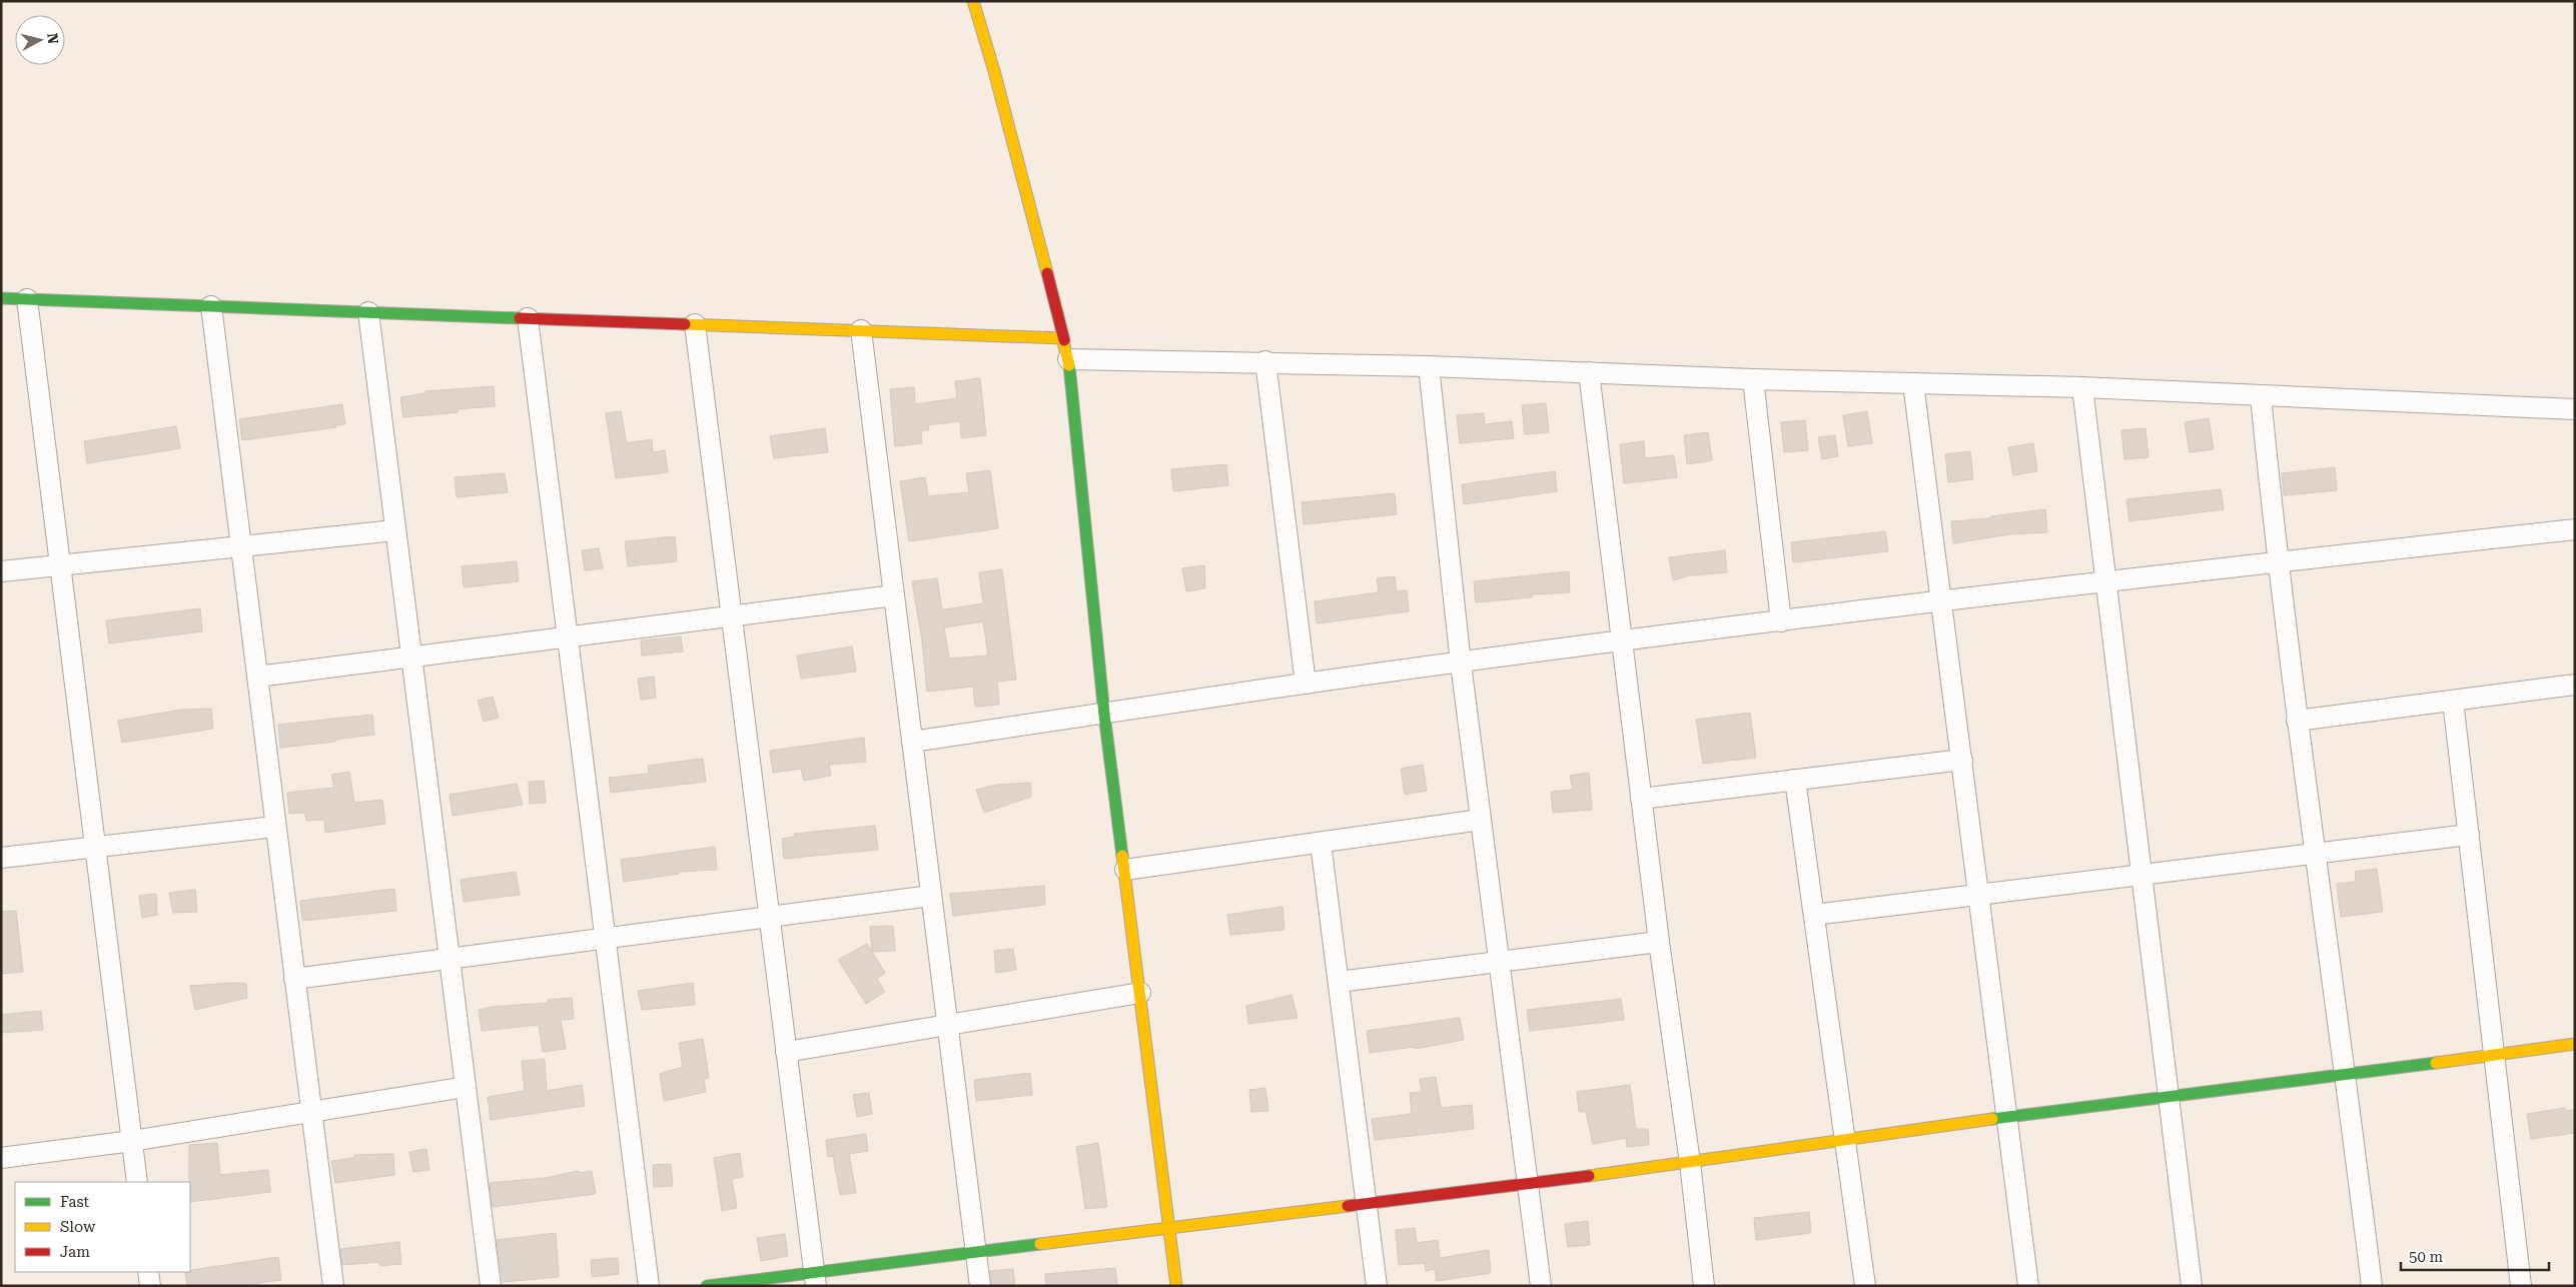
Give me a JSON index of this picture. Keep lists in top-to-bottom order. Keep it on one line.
{"legend":["Fast","Slow","Jam"],"scale_bar":"50 m","north":"right"}
